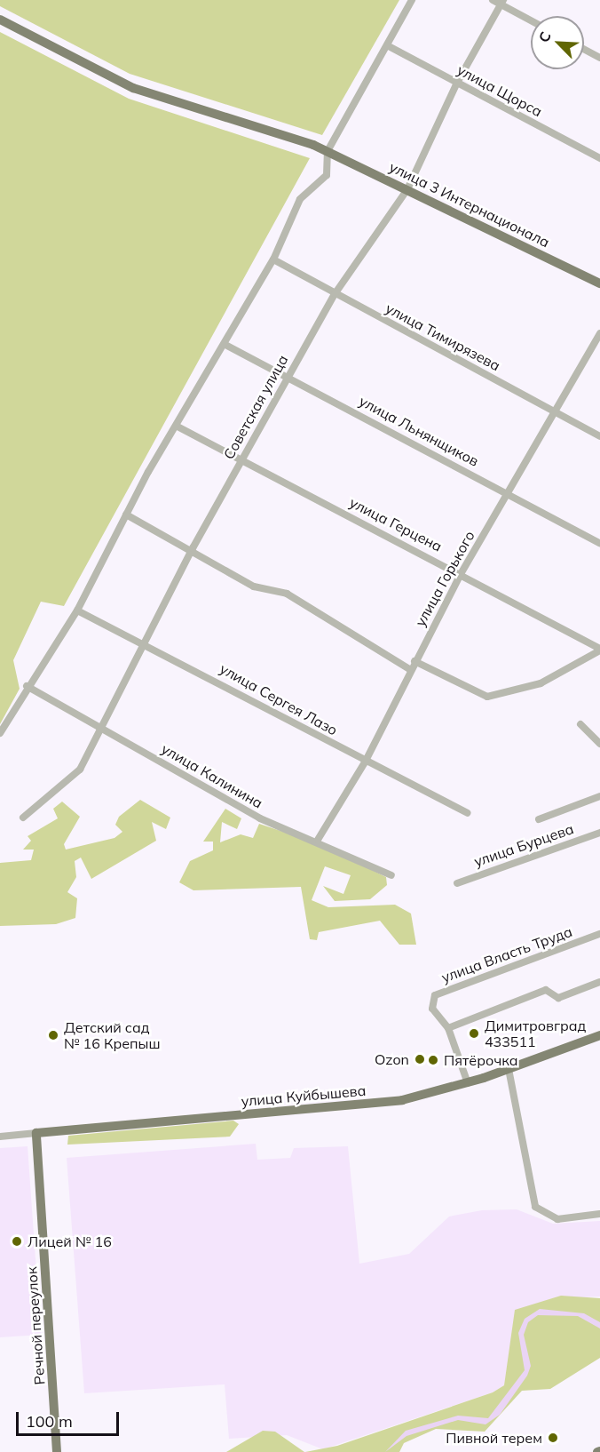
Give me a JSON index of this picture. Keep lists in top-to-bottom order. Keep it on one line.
{"streets":{"main road":["улица 3 Интернационала","улица Куйбышева","Речной переулок"],"street":["улица Щорса","улица Тимирязева","Советская улица","улица Льнянщиков","улица Герцена","улица Горького","улица Сергея Лазо","улица Калинина","улица Бурцева","улица Власть Труда"]},"crossings":[["улица Щорса","Советская улица"],["улица 3 Интернационала","Советская улица"],["улица Тимирязева","Советская улица"],["улица Тимирязева","улица Горького"],["Советская улица","улица Льнянщиков"],["Советская улица","улица Герцена"],["Советская улица","улица Сергея Лазо"],["Советская улица","улица Калинина"],["улица Льнянщиков","улица Горького"],["улица Герцена","улица Горького"],["улица Горького","улица Сергея Лазо"],["улица Горького","улица Калинина"],["улица Куйбышева","Речной переулок"]],"places":["Димитровград 433511","Детский сад № 16 Крепыш","Ozon","Пятёрочка","Лицей № 16","Пивной терем"],"scale_bar":"100 m","north":"top left"}
